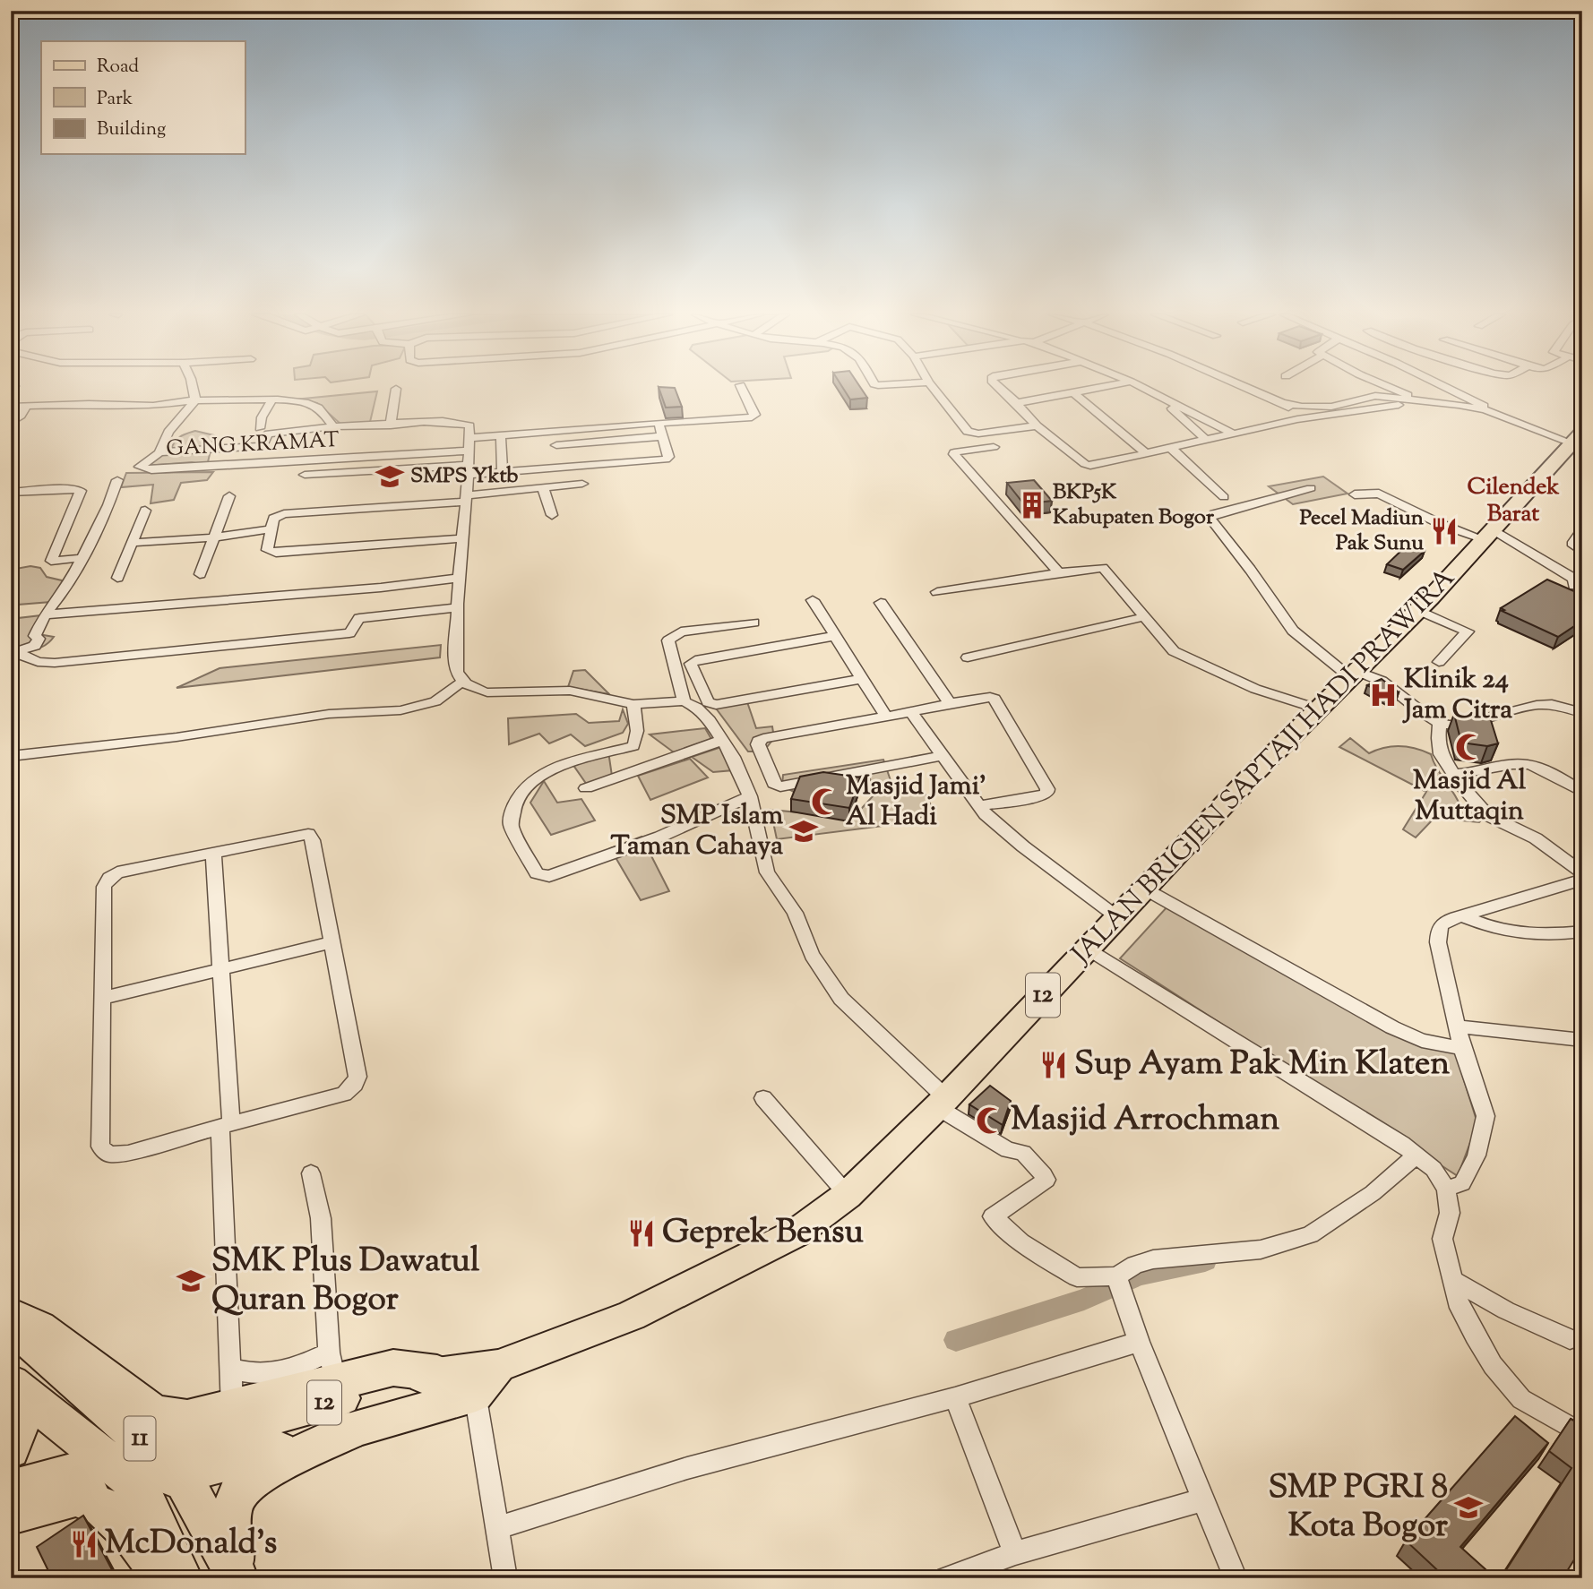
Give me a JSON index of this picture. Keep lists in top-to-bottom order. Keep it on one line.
{"streets":{"highway":["12","11"],"main road":["JALAN BRIGJEN SAPTAJI HADI PRAWIRA"],"street":["GANG KRAMAT"]},"crossings":[["JALAN BRIGJEN SAPTAJI HADI PRAWIRA","12"],["12","11"]],"districts":["Cilendek Barat"],"places":{"school or university":["SMPS Yktb","SMP Islam Taman Cahaya","SMK Plus Dawatul Quran Bogor","SMP PGRI 8 Kota Bogor"],"building":["BKP5K Kabupaten Bogor"],"restaurant":["Pecel Madiun Pak Sunu","Sup Ayam Pak Min Klaten","Geprek Bensu","McDonald's"],"hospital":["Klinik 24 Jam Citra"],"mosque":["Masjid Al Muttaqin","Masjid Jami' Al Hadi","Masjid Arrochman"]},"legend":["Road","Park","Building"]}
